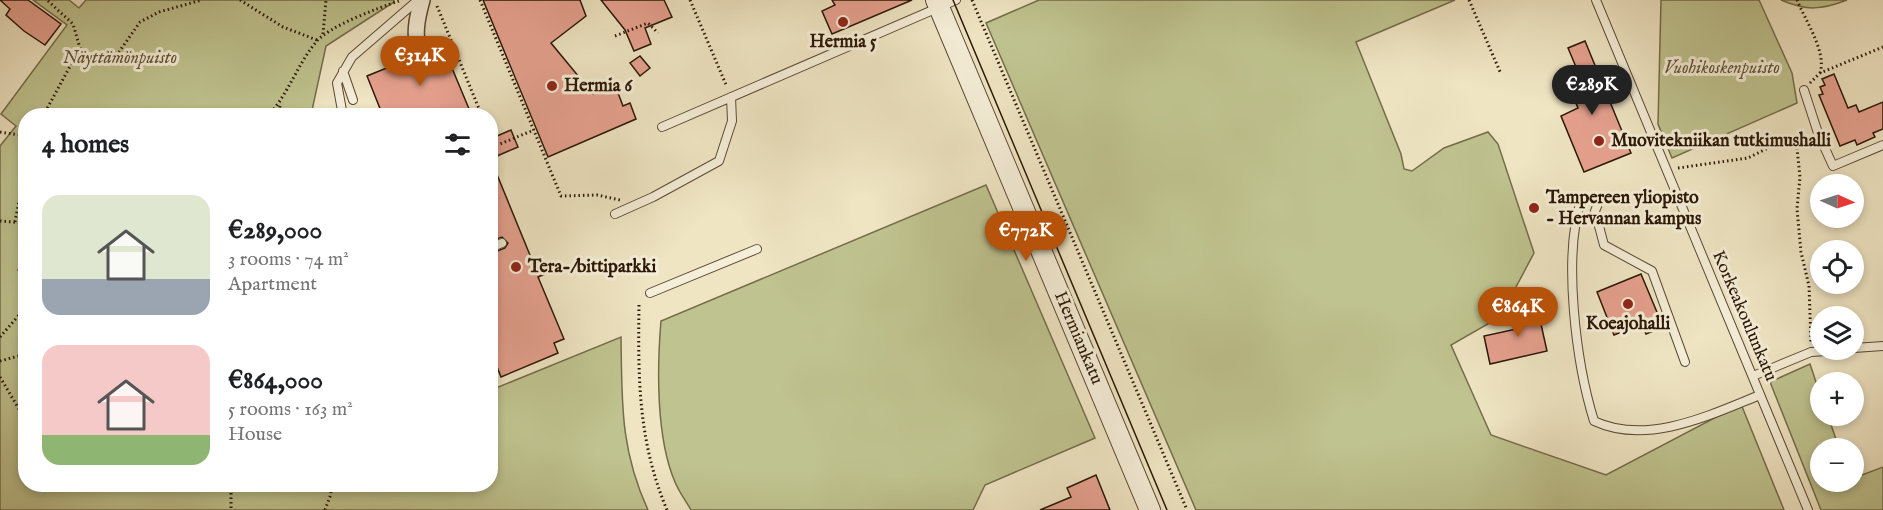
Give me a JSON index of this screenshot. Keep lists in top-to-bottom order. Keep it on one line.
{"streets":{"street":["Hermiankatu"],"lane":["Korkeakoulunkatu"]},"parks":["Näyttämönpuisto","Vuohikoskenpuisto"],"places":["Hermia 5","Hermia 6","Muovitekniikan tutkimushalli","Tampereen yliopisto - Hervannan kampus","Tera-/bittiparkki","Koeajohalli"],"north":"right","page":{"price":["€314K","€289K","€772K","€864K"],"heading":"4 homes","map_buttons":["+","−"],"list":[{"name":"€289,000","note":"3 rooms · 74 m² · Apartment"},{"name":"€864,000","note":"5 rooms · 163 m² · House"}]}}
